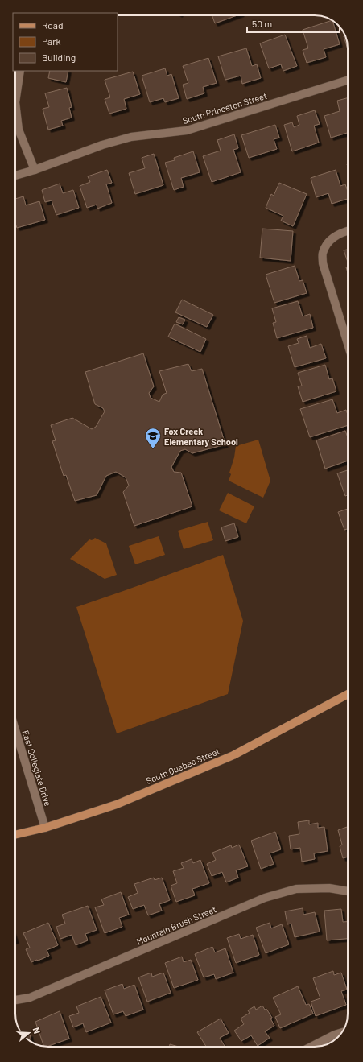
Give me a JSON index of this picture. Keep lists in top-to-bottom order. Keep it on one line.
{"streets":{"main road":["South Quebec Street"],"street":["South Princeton Street","East Collegiate Drive","Mountain Brush Street"]},"crossings":[["South Quebec Street","East Collegiate Drive"]],"places":{"school or university":["Fox Creek Elementary School"]},"legend":["Road","Park","Building"],"scale_bar":"50 m","north":"right"}
